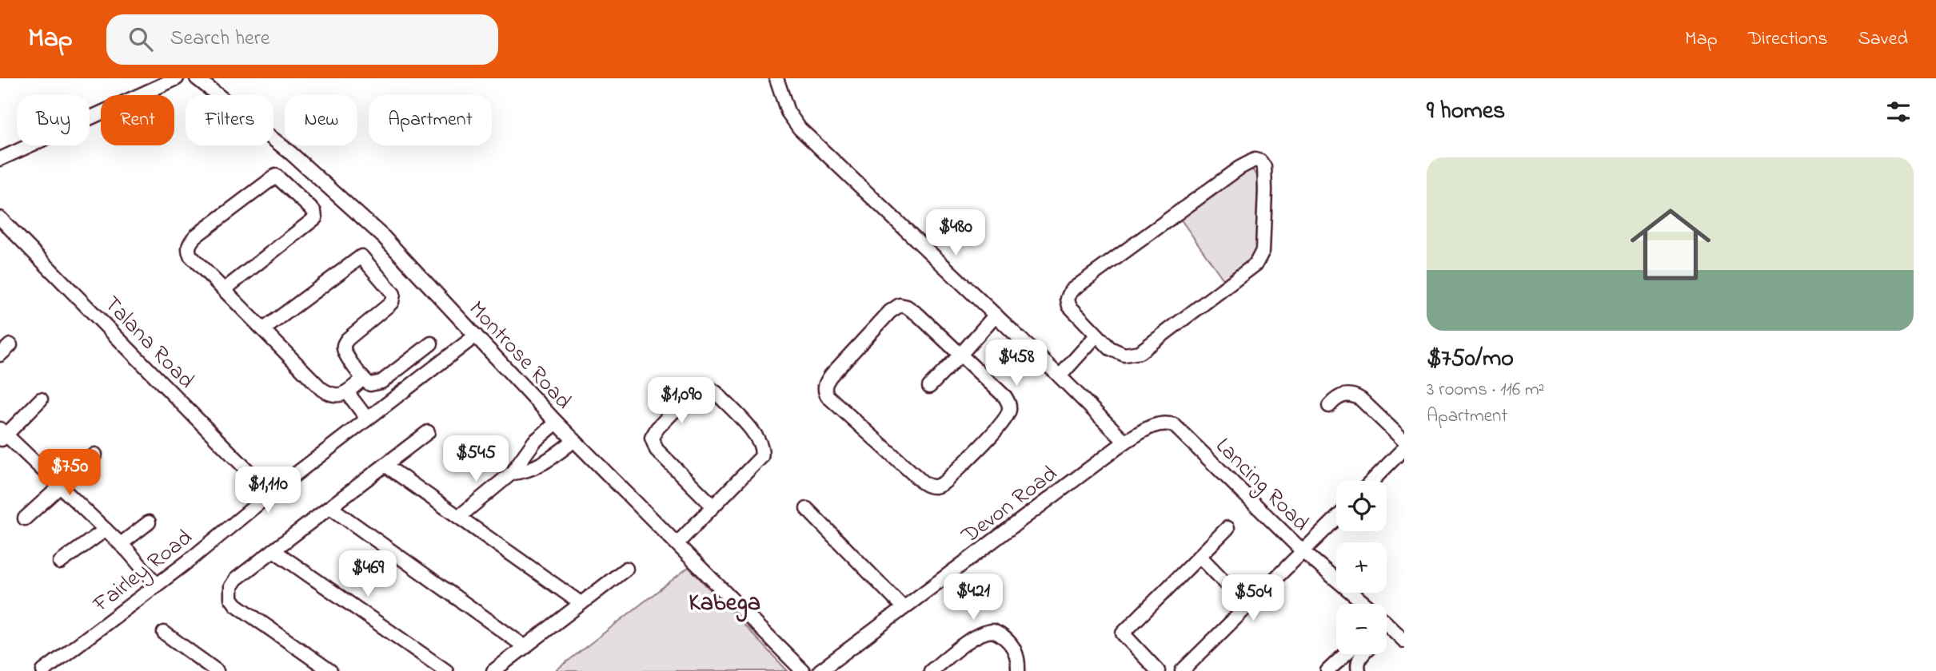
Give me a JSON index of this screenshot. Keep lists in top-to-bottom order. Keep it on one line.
{"streets":{"street":["Talana Road","Montrose Road","Lancing Road","Devon Road","Fairley Road"]},"crossings":[["Talana Road","Fairley Road"],["Montrose Road","Fairley Road"],["Lancing Road","Devon Road"]],"districts":["Kabega"],"page":{"header":"Map","search":"Search here","nav":["Map","Directions","Saved"],"heading":"9 homes","chip":["Buy","Rent","Filters","New","Apartment"],"list":[{"name":"$750/mo","note":"3 rooms · 116 m² · Apartment"}],"price":["$480","$458","$1,090","$545","$750","$1,110","$469","$421","$504"],"map_buttons":["+","−"]}}
